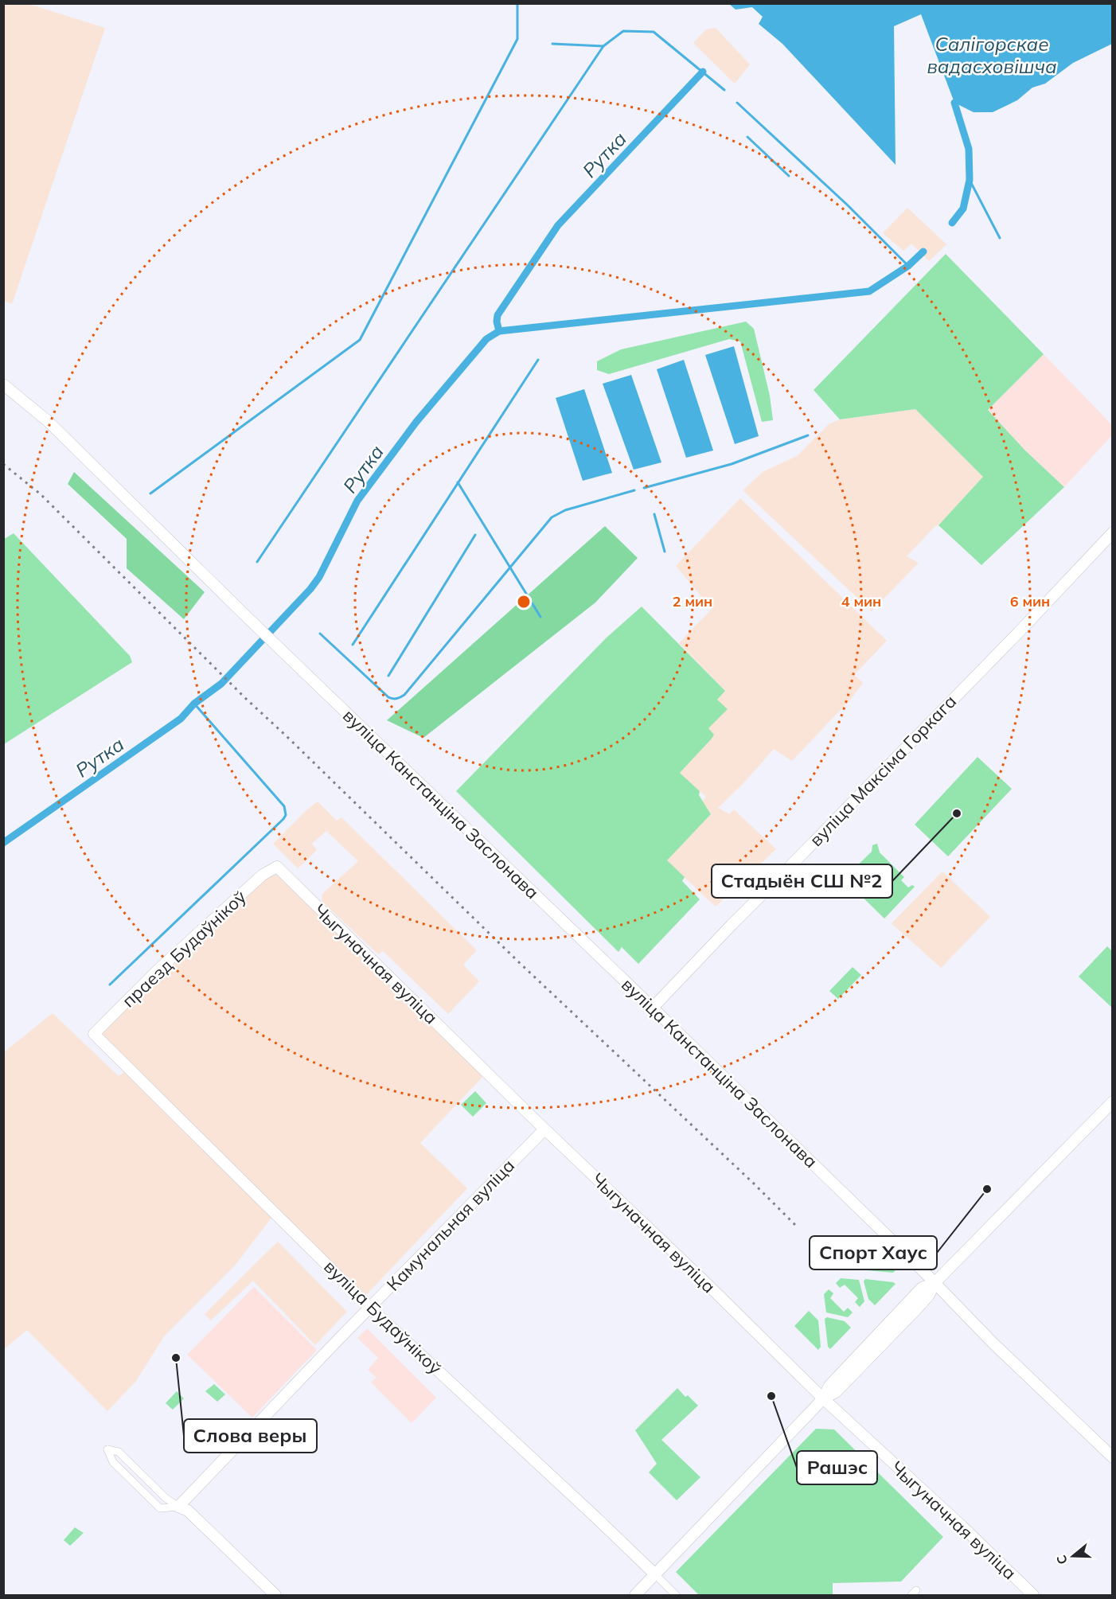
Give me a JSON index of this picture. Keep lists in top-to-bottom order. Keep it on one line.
{"streets":{"main road":["вуліца Максіма Горкага","вуліца Канстанціна Заслонава","праезд Будаўнікоў","Чыгуначная вуліца","Камунальная вуліца","вуліца Будаўнікоў"]},"crossings":[["вуліца Максіма Горкага","вуліца Канстанціна Заслонава"],["праезд Будаўнікоў","Чыгуначная вуліца"],["праезд Будаўнікоў","вуліца Будаўнікоў"],["Чыгуначная вуліца","Камунальная вуліца"],["Камунальная вуліца","вуліца Будаўнікоў"]],"water":["Салігорскае вадасховішча","Рутка"],"places":["Стадыён СШ №2","Спорт Хаус","Слова веры","Рашэс"],"north":"left","rings":["2 мин","4 мин","6 мин"]}
